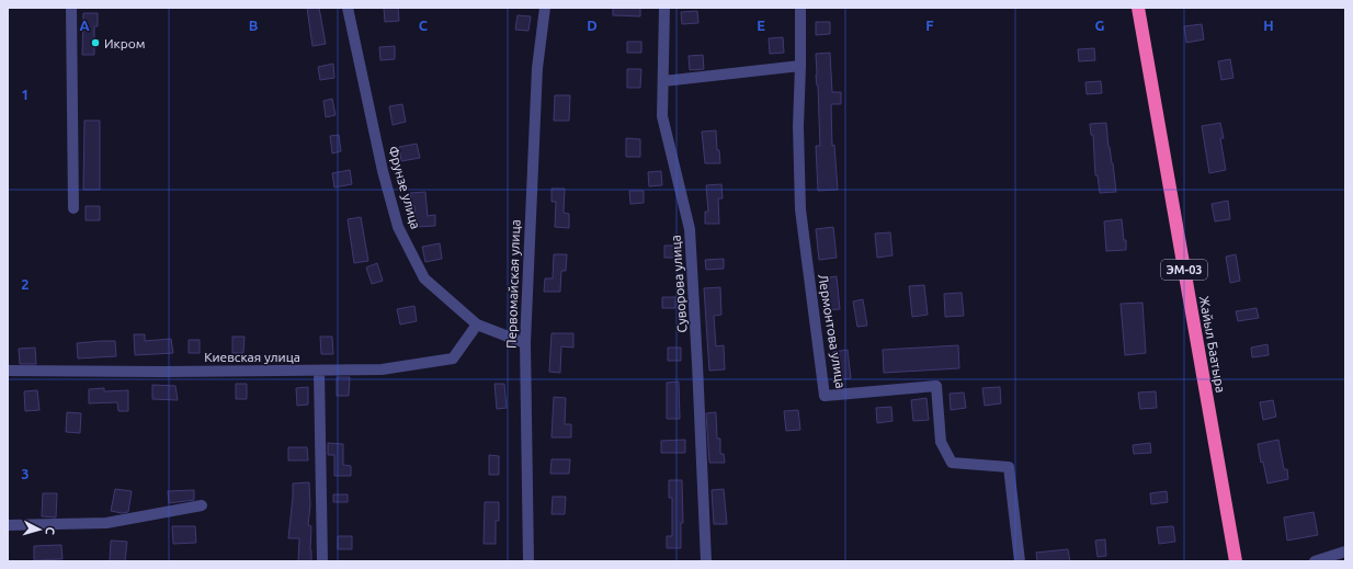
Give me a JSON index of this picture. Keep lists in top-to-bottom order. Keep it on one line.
{"streets":{"highway":["ЭМ-03","Жайыл Баатыра"],"street":["Фрунзе улица","Первомайская улица","Суворова улица","Лермонтова улица","Киевская улица"]},"crossings":[["Фрунзе улица","Первомайская улица"],["Фрунзе улица","Киевская улица"]],"places":["Икром"],"north":"right","grid":{"columns":["A","B","C","D","E","F","G","H"],"rows":["1","2","3"]}}
